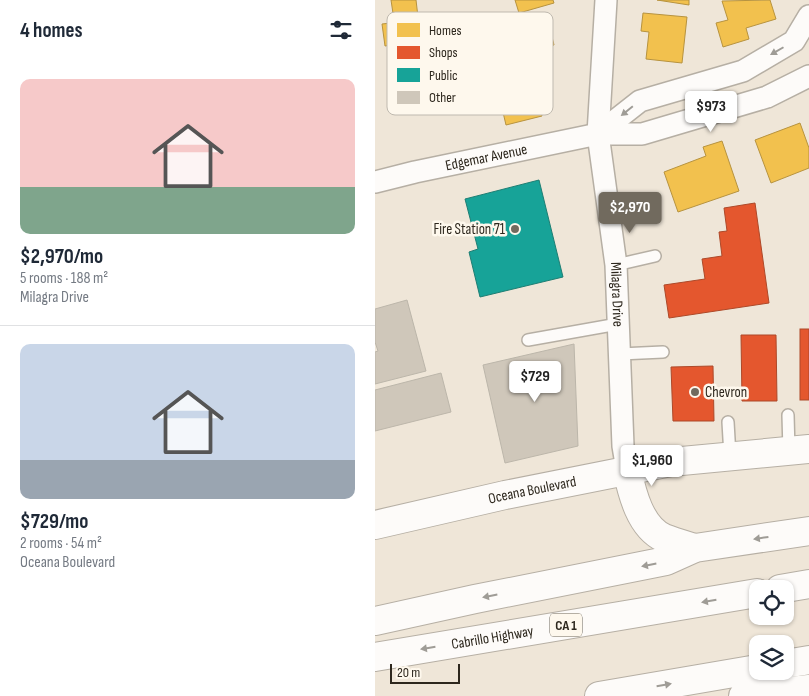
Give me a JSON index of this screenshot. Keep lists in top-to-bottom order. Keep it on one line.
{"streets":{"main road":["Oceana Boulevard","CA 1","Cabrillo Highway"],"street":["Edgemar Avenue","Milagra Drive"]},"crossings":[["Edgemar Avenue","Milagra Drive"],["Milagra Drive","Oceana Boulevard"]],"places":["Fire Station 71","Chevron"],"legend":["Homes","Shops","Public","Other"],"scale_bar":"20 m","page":{"heading":"4 homes","list":[{"name":"$2,970/mo","note":"5 rooms · 188 m² · Milagra Drive"},{"name":"$729/mo","note":"2 rooms · 54 m² · Oceana Boulevard"}],"price":["$973","$2,970","$729","$1,960"],"scale":"20 m"}}
